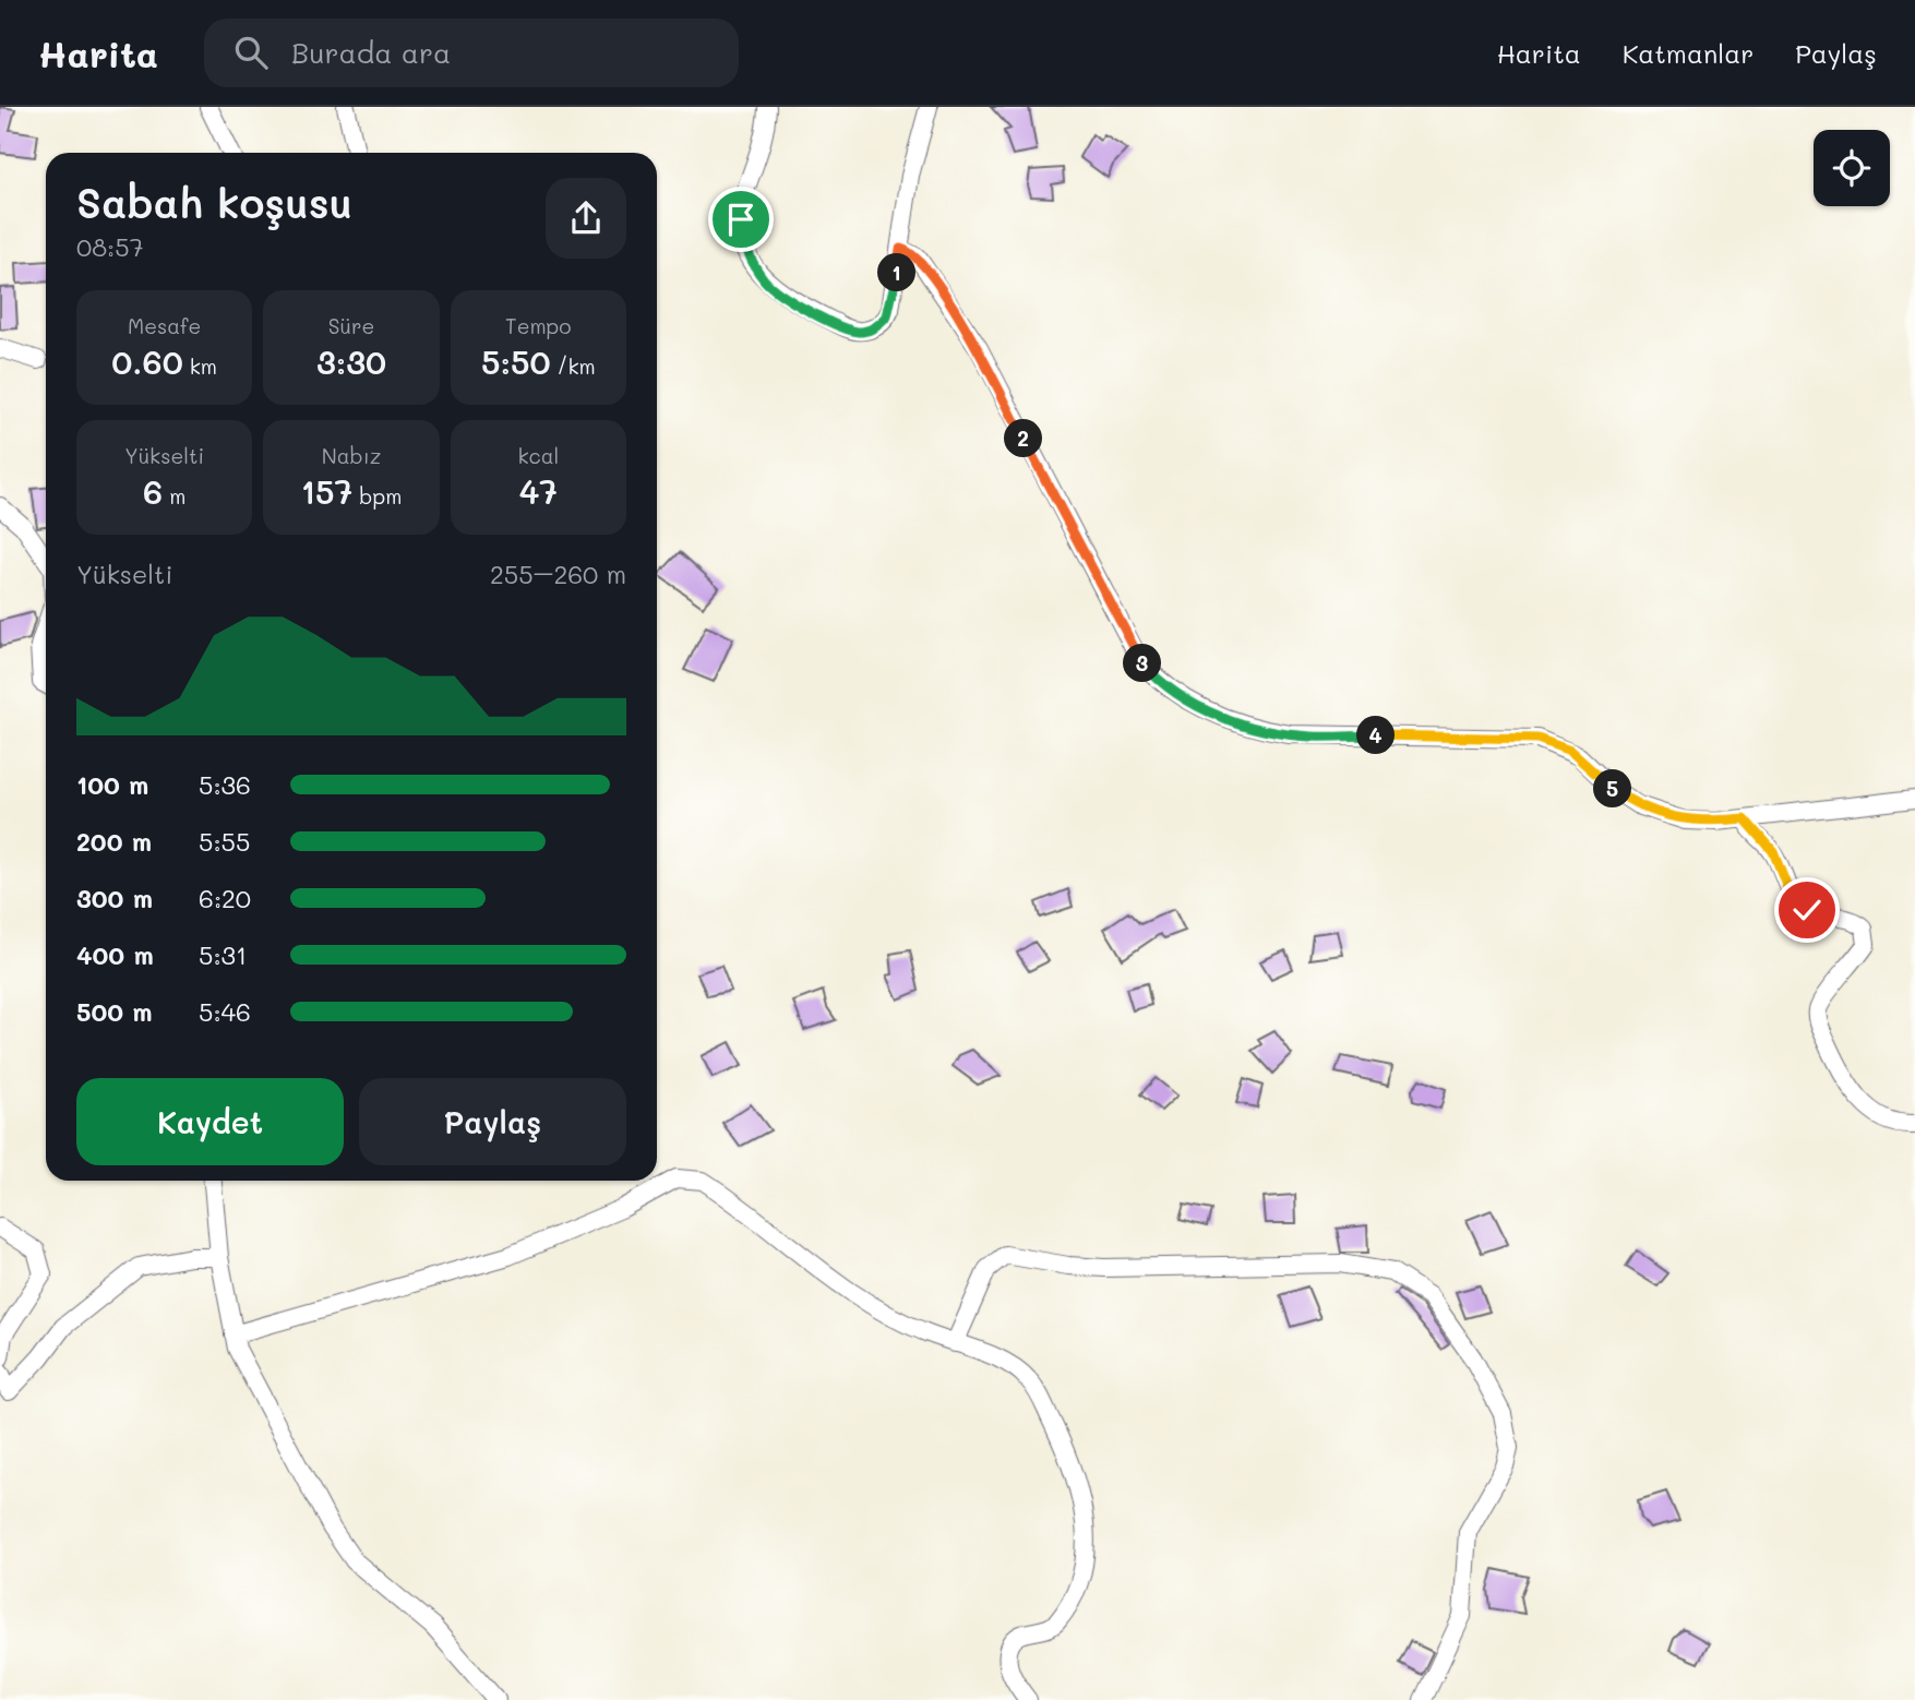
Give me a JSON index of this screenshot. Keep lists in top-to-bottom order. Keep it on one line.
{"page":{"header":"Harita","search":"Burada ara","nav":["Harita","Katmanlar","Paylaş"],"heading":["Sabah koşusu","08:57"],"pins":["1","2","3","4","5"],"stats":[["Mesafe","0.60 km"],["Süre","3:30"],["Tempo","5:50 /km"],["Yükselti","6 m"],["Nabız","157 bpm"],["kcal","47"]],"chart":["Yükselti","255–260 m"],"list":[{"name":"100 m","note":"5:36"},{"name":"200 m","note":"5:55"},{"name":"300 m","note":"6:20"},{"name":"400 m","note":"5:31"},{"name":"500 m","note":"5:46"}],"buttons":["Kaydet","Paylaş"]}}
